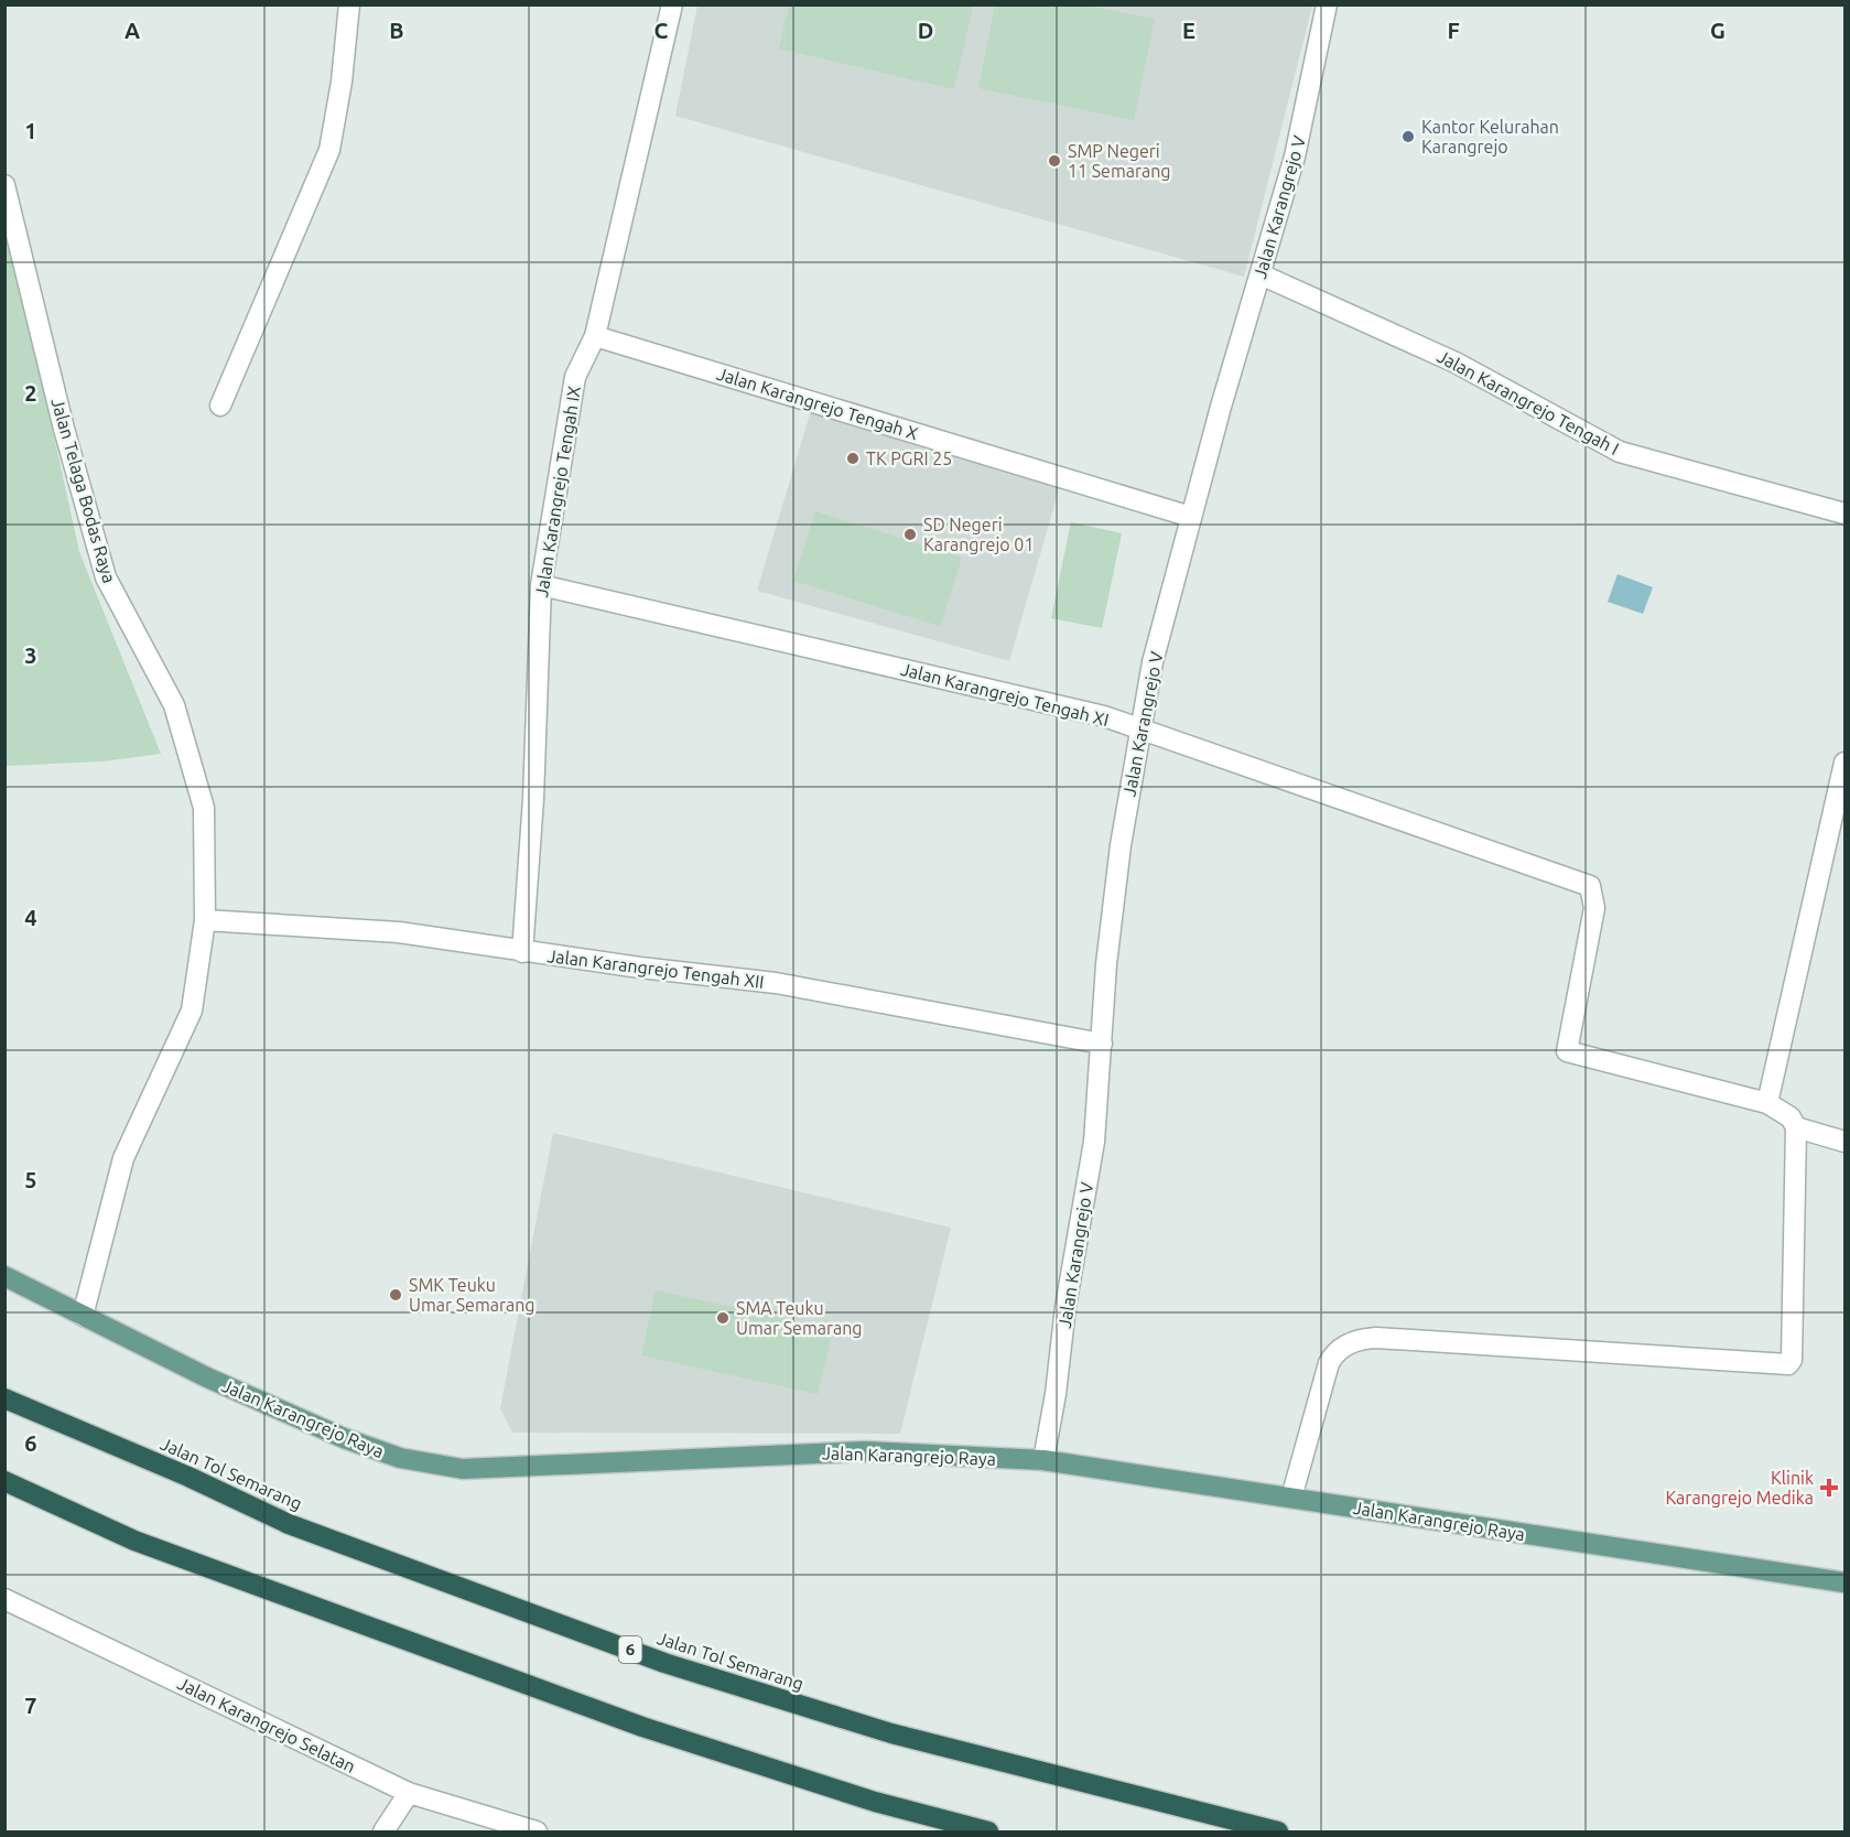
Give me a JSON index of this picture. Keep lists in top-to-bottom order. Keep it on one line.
{"streets":{"highway":["Jalan Tol Semarang","6"],"main road":["Jalan Karangrejo Raya"],"street":["Jalan Karangrejo V","Jalan Karangrejo Tengah I","Jalan Karangrejo Tengah X","Jalan Telaga Bodas Raya","Jalan Karangrejo Tengah IX","Jalan Karangrejo Tengah XI","Jalan Karangrejo Tengah XII","Jalan Karangrejo Selatan"]},"crossings":[["Jalan Karangrejo V","Jalan Karangrejo Tengah I"],["Jalan Karangrejo V","Jalan Karangrejo Tengah X"],["Jalan Karangrejo V","Jalan Karangrejo Tengah XI"],["Jalan Karangrejo V","Jalan Karangrejo Tengah XII"],["Jalan Karangrejo V","Jalan Karangrejo Raya"],["Jalan Karangrejo Tengah X","Jalan Karangrejo Tengah IX"],["Jalan Telaga Bodas Raya","Jalan Karangrejo Tengah XII"],["Jalan Telaga Bodas Raya","Jalan Karangrejo Raya"],["Jalan Karangrejo Tengah IX","Jalan Karangrejo Tengah XI"],["Jalan Karangrejo Tengah IX","Jalan Karangrejo Tengah XII"]],"places":{"other":["Kantor Kelurahan Karangrejo","SMP Negeri 11 Semarang","TK PGRI 25","SD Negeri Karangrejo 01","SMK Teuku Umar Semarang","SMA Teuku Umar Semarang"],"health":["Klinik Karangrejo Medika"]},"grid":{"columns":["A","B","C","D","E","F","G"],"rows":["1","2","3","4","5","6","7"]}}
